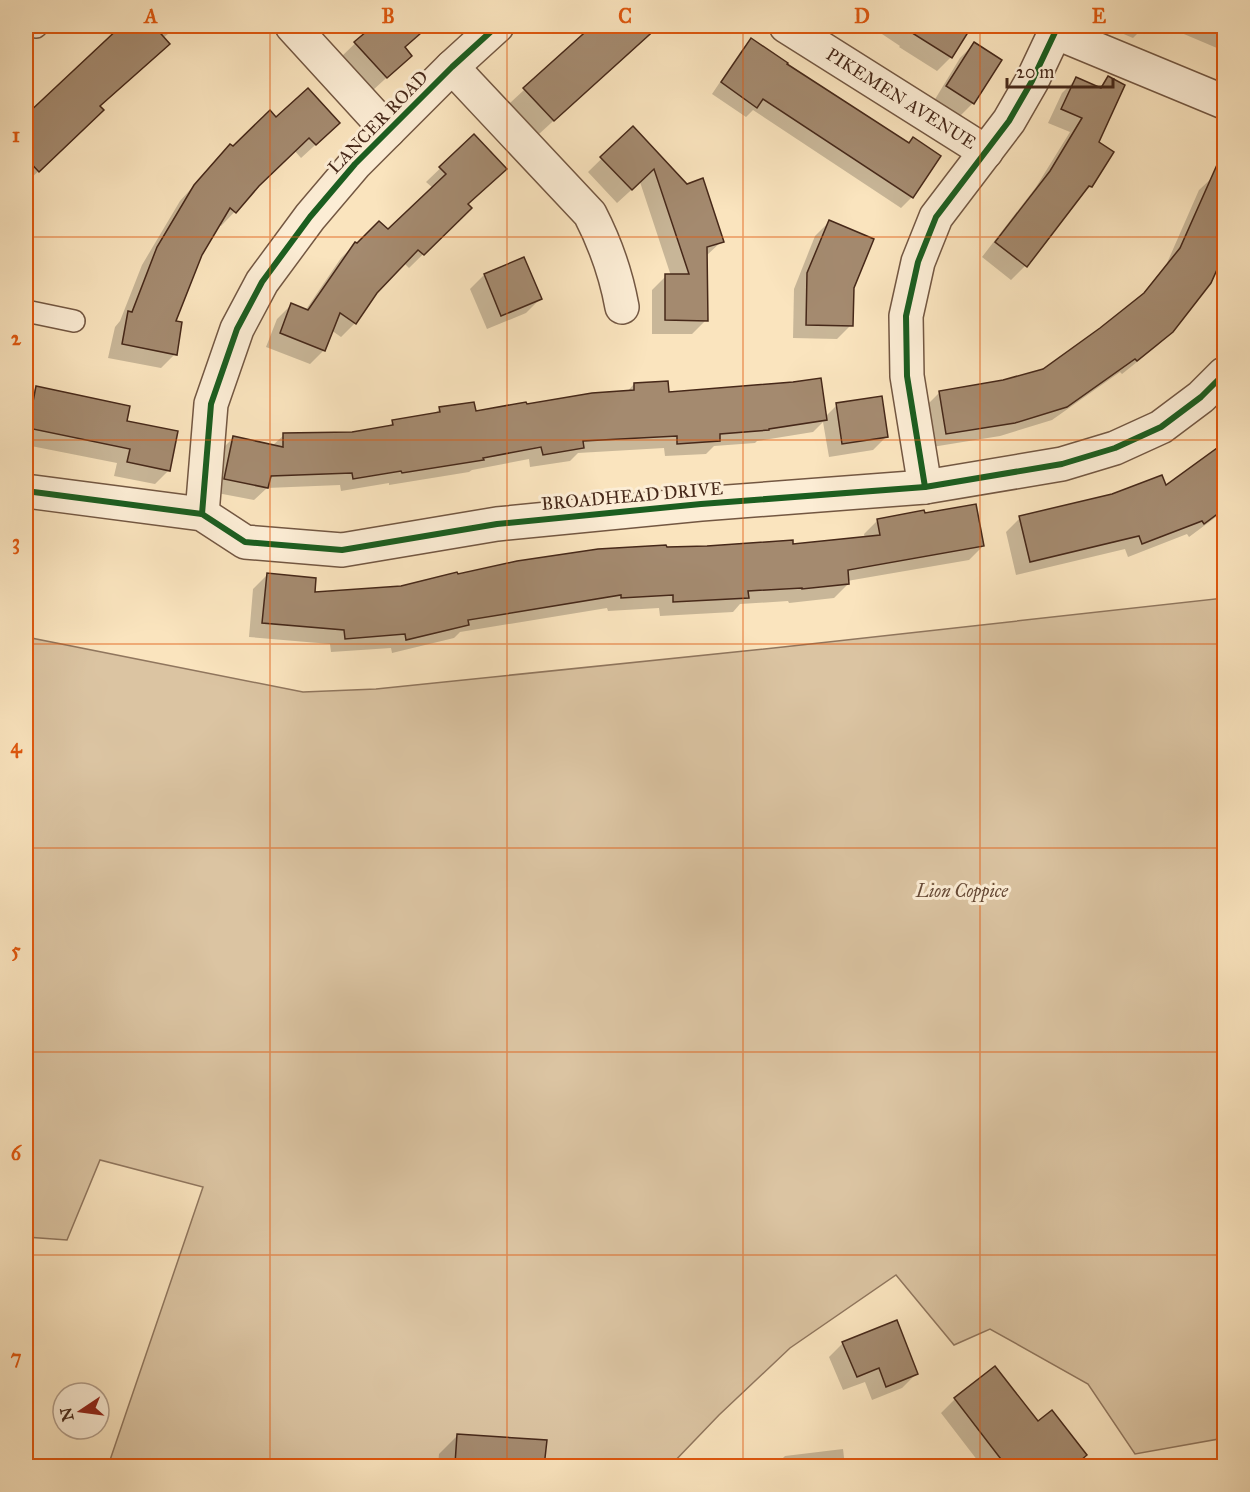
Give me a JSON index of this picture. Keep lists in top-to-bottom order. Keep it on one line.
{"streets":{"street":["PIKEMEN AVENUE","LANCER ROAD","BROADHEAD DRIVE"]},"crossings":[["PIKEMEN AVENUE","BROADHEAD DRIVE"],["LANCER ROAD","BROADHEAD DRIVE"]],"parks":["Lion Coppice"],"scale_bar":"20 m","north":"left","grid":{"columns":["A","B","C","D","E"],"rows":["1","2","3","4","5","6","7"]}}
